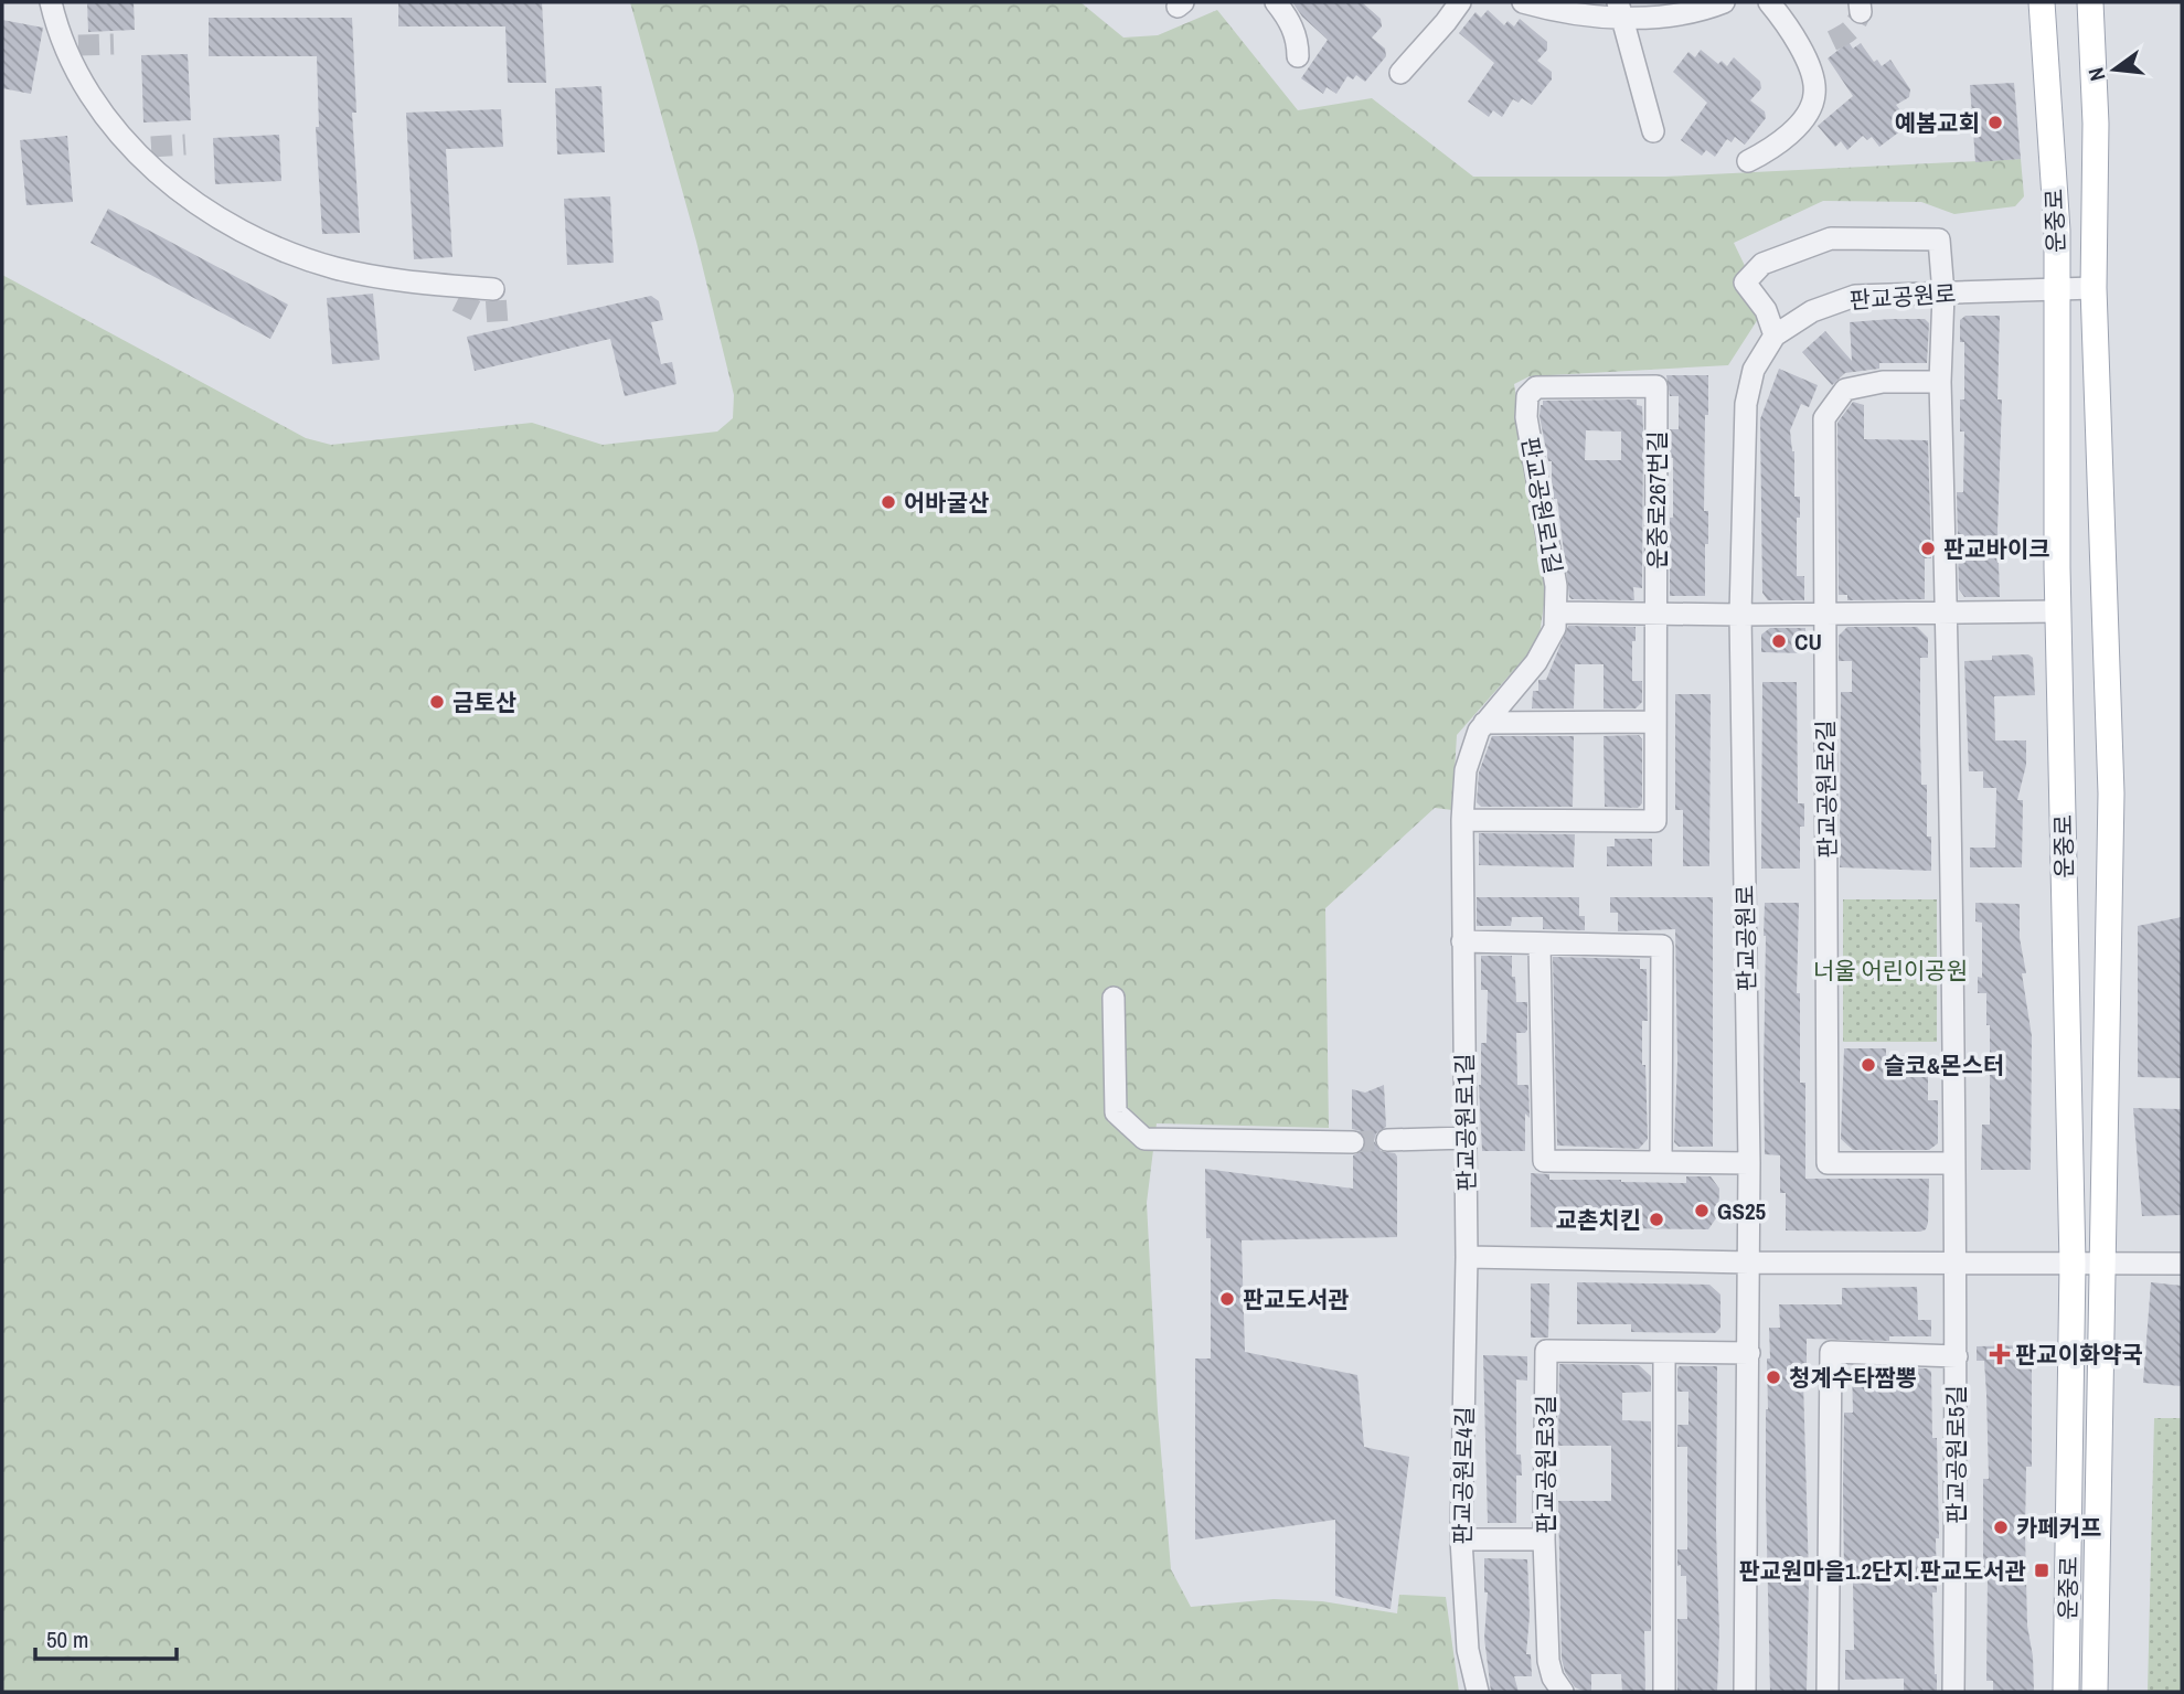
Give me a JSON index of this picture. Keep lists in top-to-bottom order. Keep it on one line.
{"streets":{"main road":["운중로"],"street":["판교공원로","운중로267번길","판교공원로1길","판교공원로2길","판교공원로5길","판교공원로3길","판교공원로4길"]},"crossings":[["운중로","판교공원로"],["판교공원로","판교공원로3길"],["운중로267번길","판교공원로1길"],["판교공원로1길","판교공원로4길"]],"parks":["너울 어린이공원"],"places":{"other":["예봄교회","어바굴산","판교바이크","CU","금토산","슬코&몬스터","GS25","교촌치킨","판교도서관","청계수타짬뽕","카페커프"],"health":["판교이화약국"],"transit":["판교원마을1.2단지.판교도서관"]},"scale_bar":"50 m","north":"left"}
